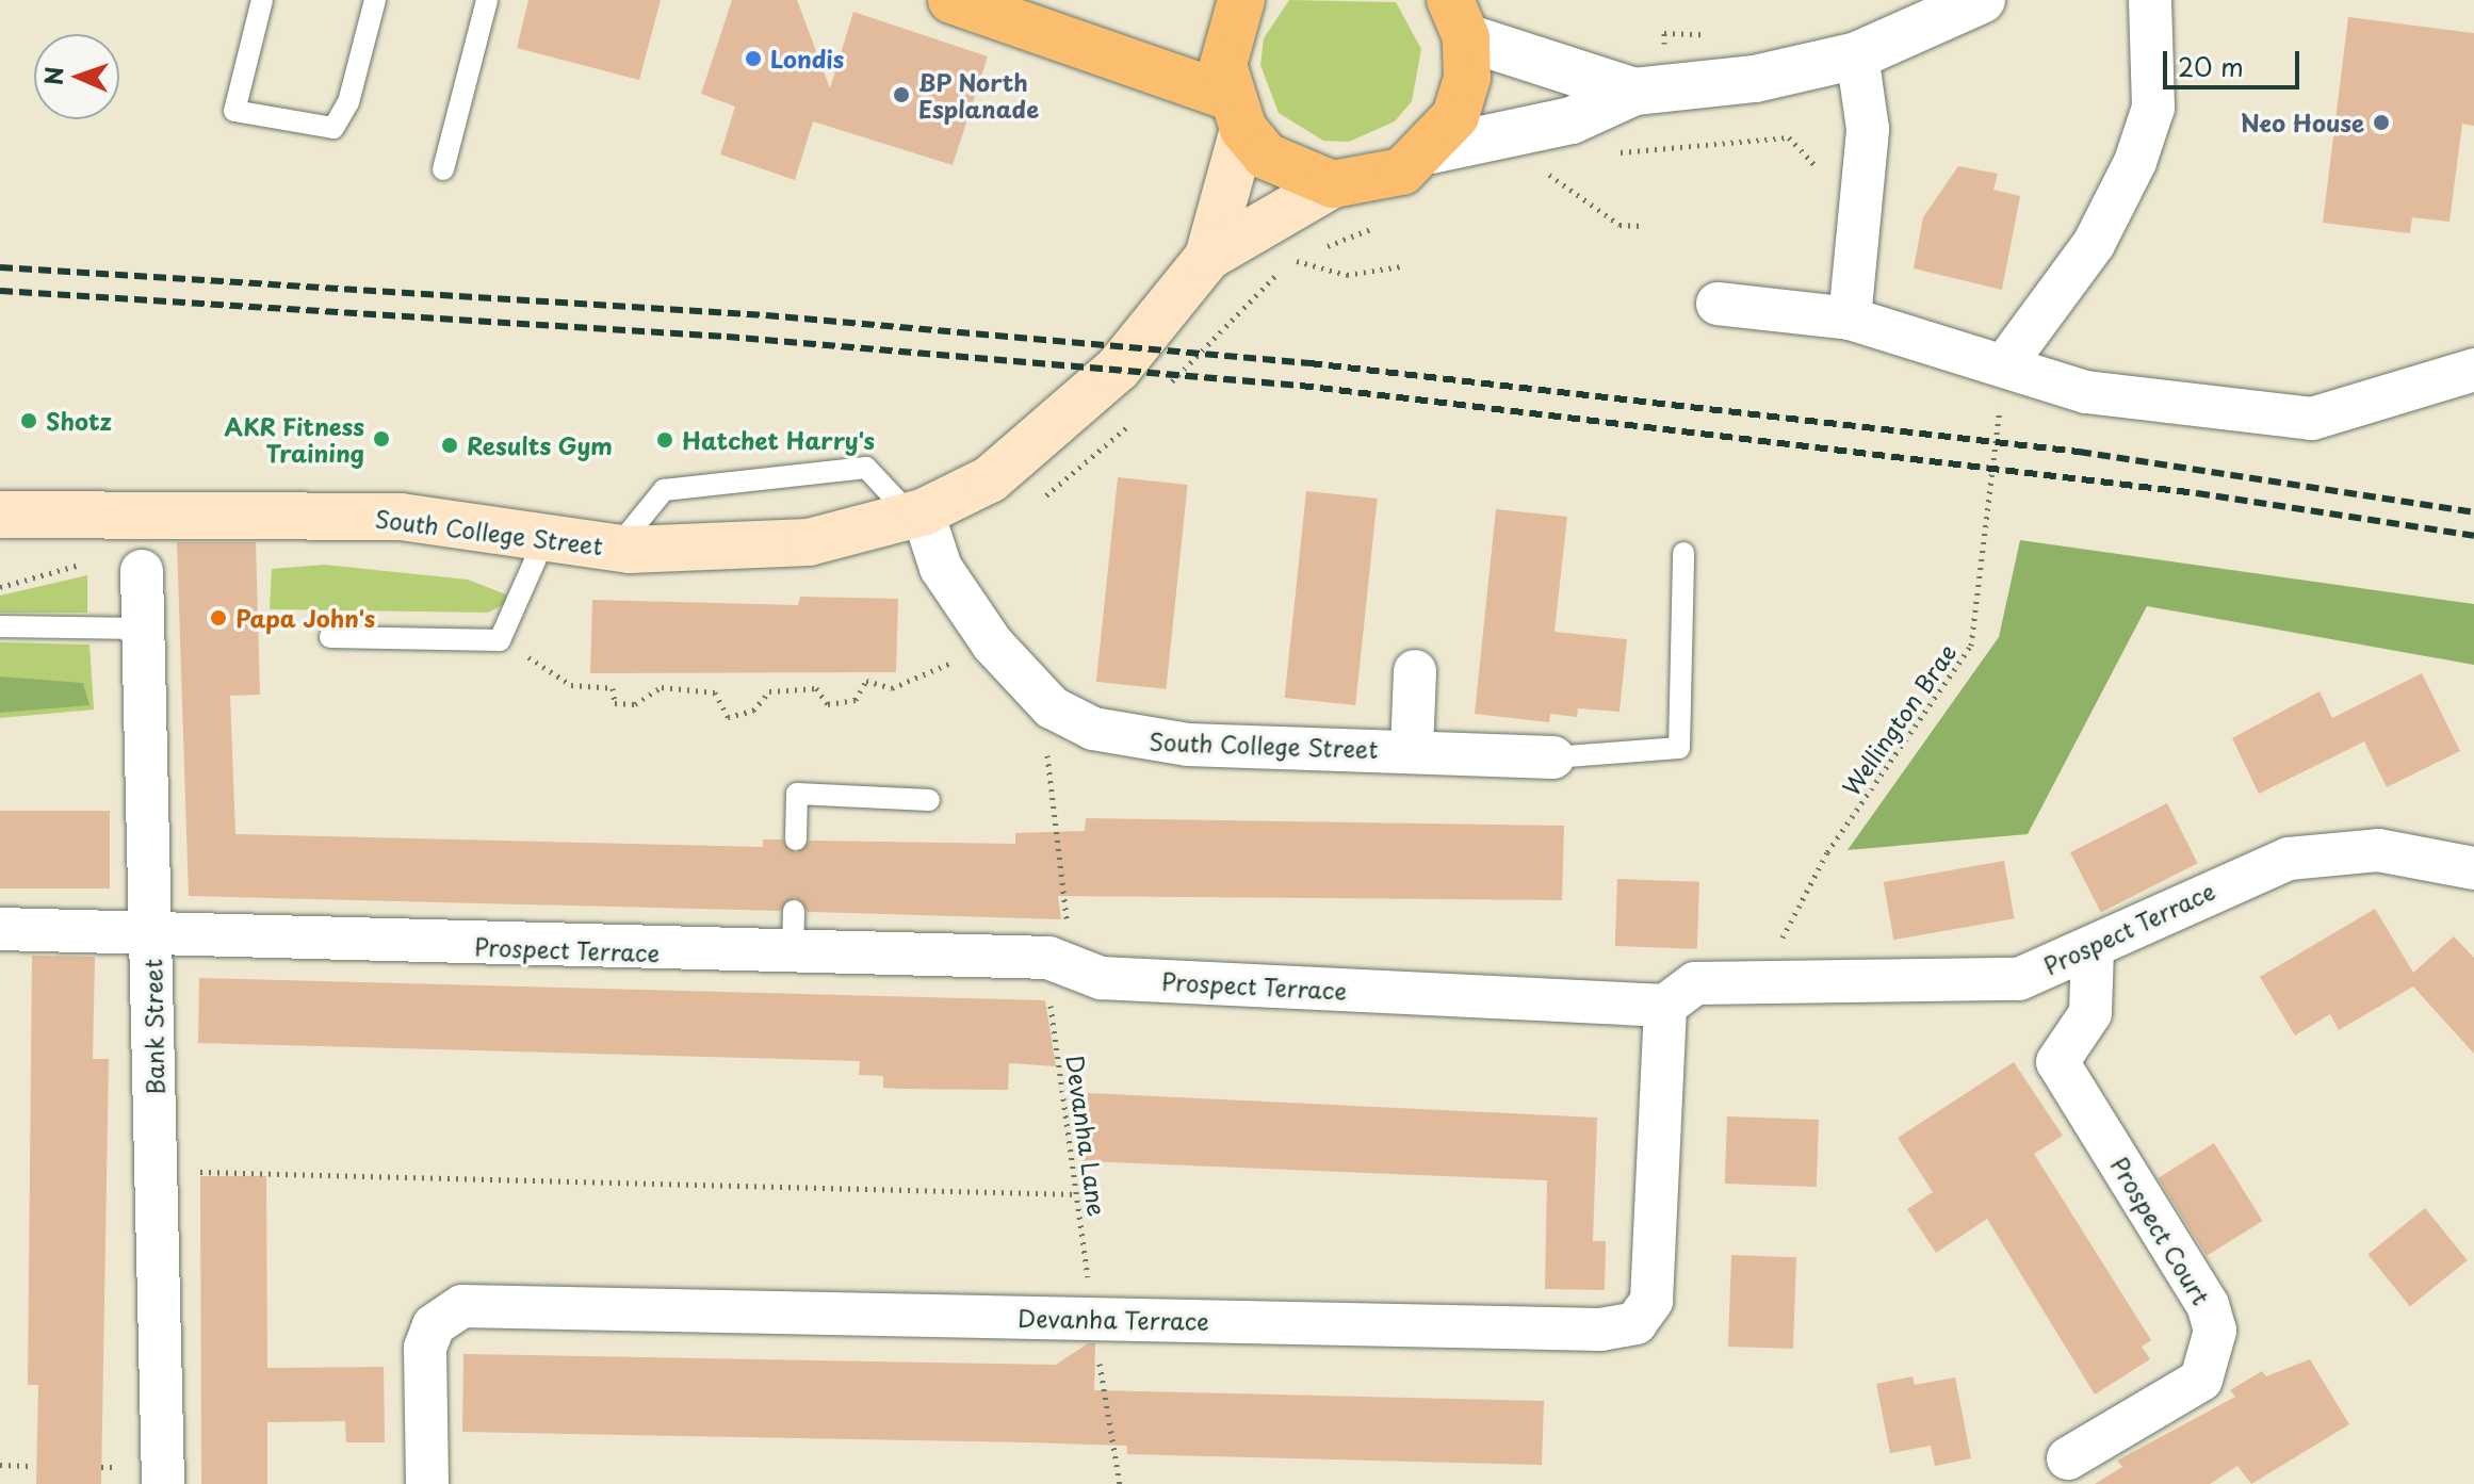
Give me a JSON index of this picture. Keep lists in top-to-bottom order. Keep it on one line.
{"streets":{"main road":["South College Street"],"street":["Prospect Terrace","Bank Street","Prospect Court","Devanha Terrace"],"path":["Wellington Brae","Devanha Lane"]},"crossings":[["Wellington Brae","Prospect Terrace"],["Prospect Terrace","Bank Street"],["Prospect Terrace","Devanha Lane"],["Prospect Terrace","Prospect Court"],["Prospect Terrace","Devanha Terrace"],["Devanha Lane","Devanha Terrace"]],"places":["Londis","BP North Esplanade","Neo House","Shotz","AKR Fitness Training","Hatchet Harry's","Results Gym","Papa John's"],"scale_bar":"20 m","north":"left"}
